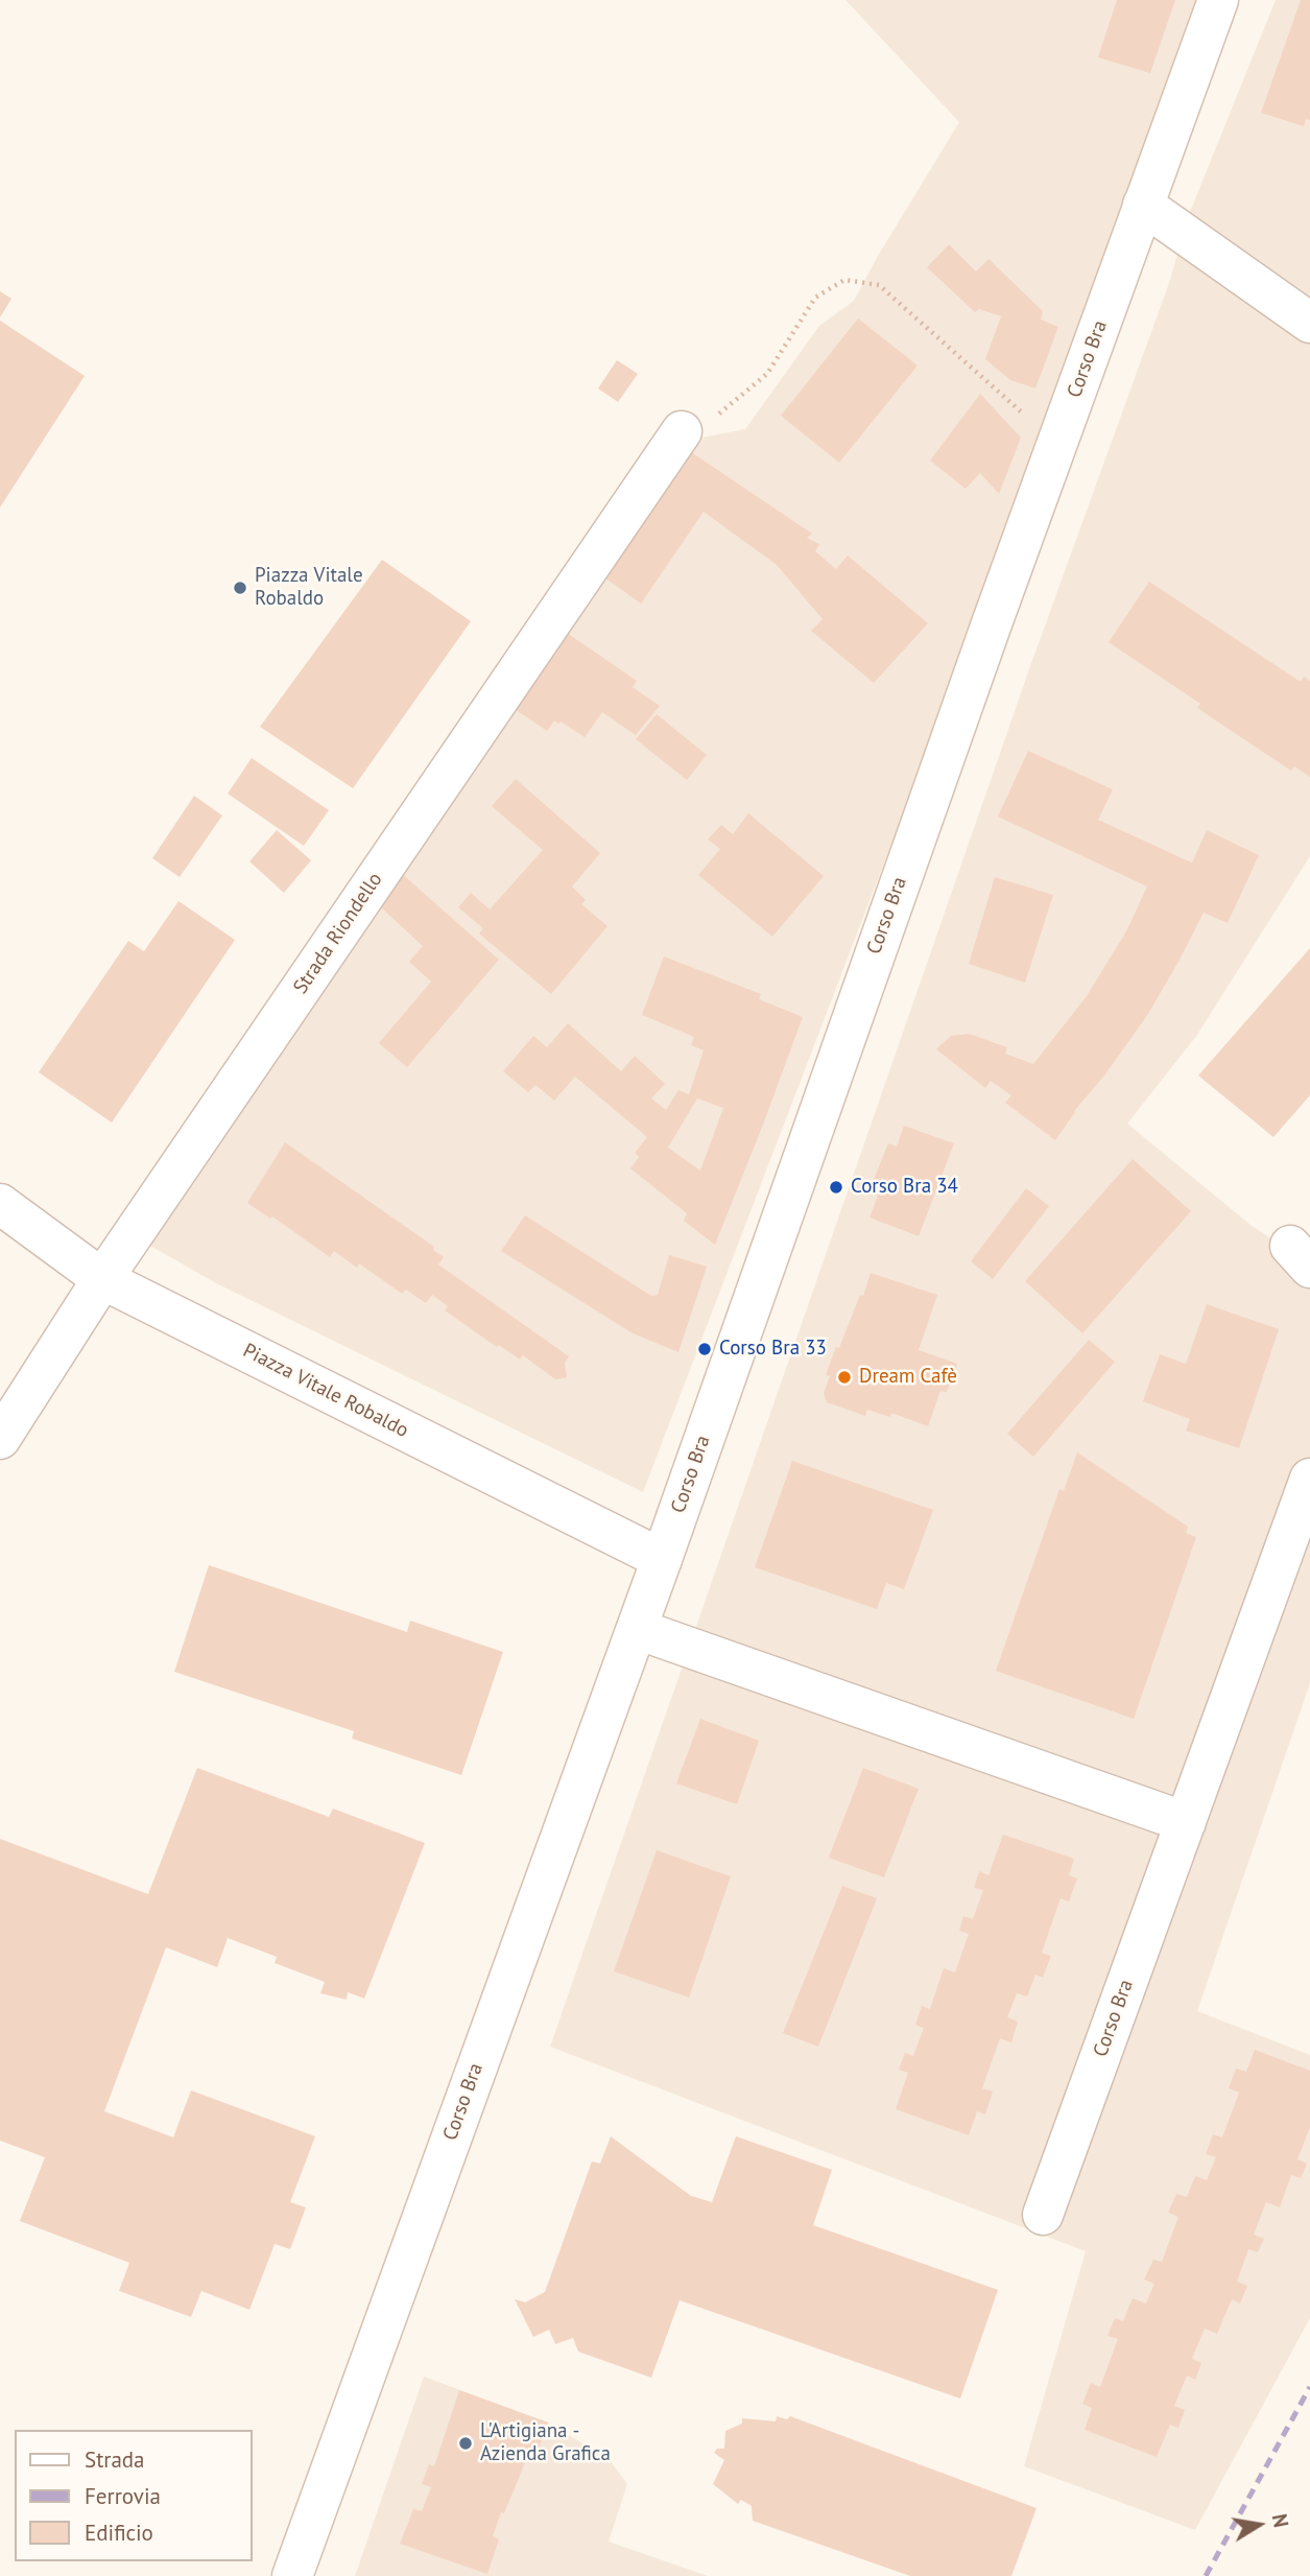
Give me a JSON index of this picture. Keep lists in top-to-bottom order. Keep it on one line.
{"streets":{"street":["Corso Bra","Strada Riondello","Piazza Vitale Robaldo"]},"crossings":[["Corso Bra","Piazza Vitale Robaldo"],["Strada Riondello","Piazza Vitale Robaldo"]],"places":["Piazza Vitale Robaldo","Corso Bra 34","Corso Bra 33","Dream Cafè","L'Artigiana - Azienda Grafica"],"legend":["Strada","Ferrovia","Edificio"],"north":"right"}
